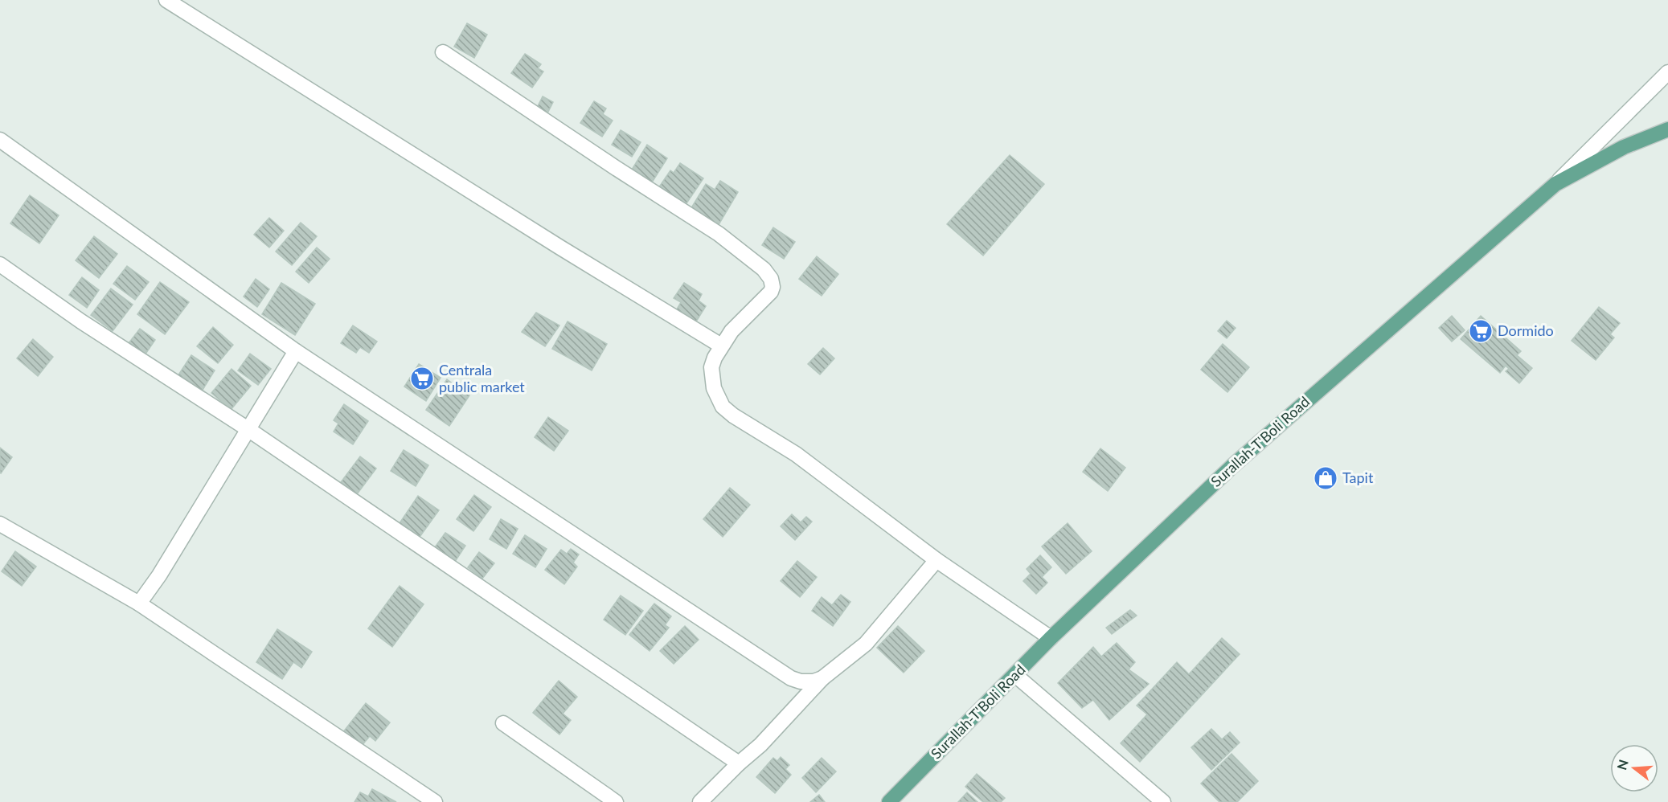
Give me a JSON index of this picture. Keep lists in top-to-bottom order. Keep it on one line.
{"streets":{"main road":["Surallah-T'Boli Road"]},"places":{"supermarket":["Dormido","Centrala public market"],"shop":["Tapit"]},"north":"left"}
